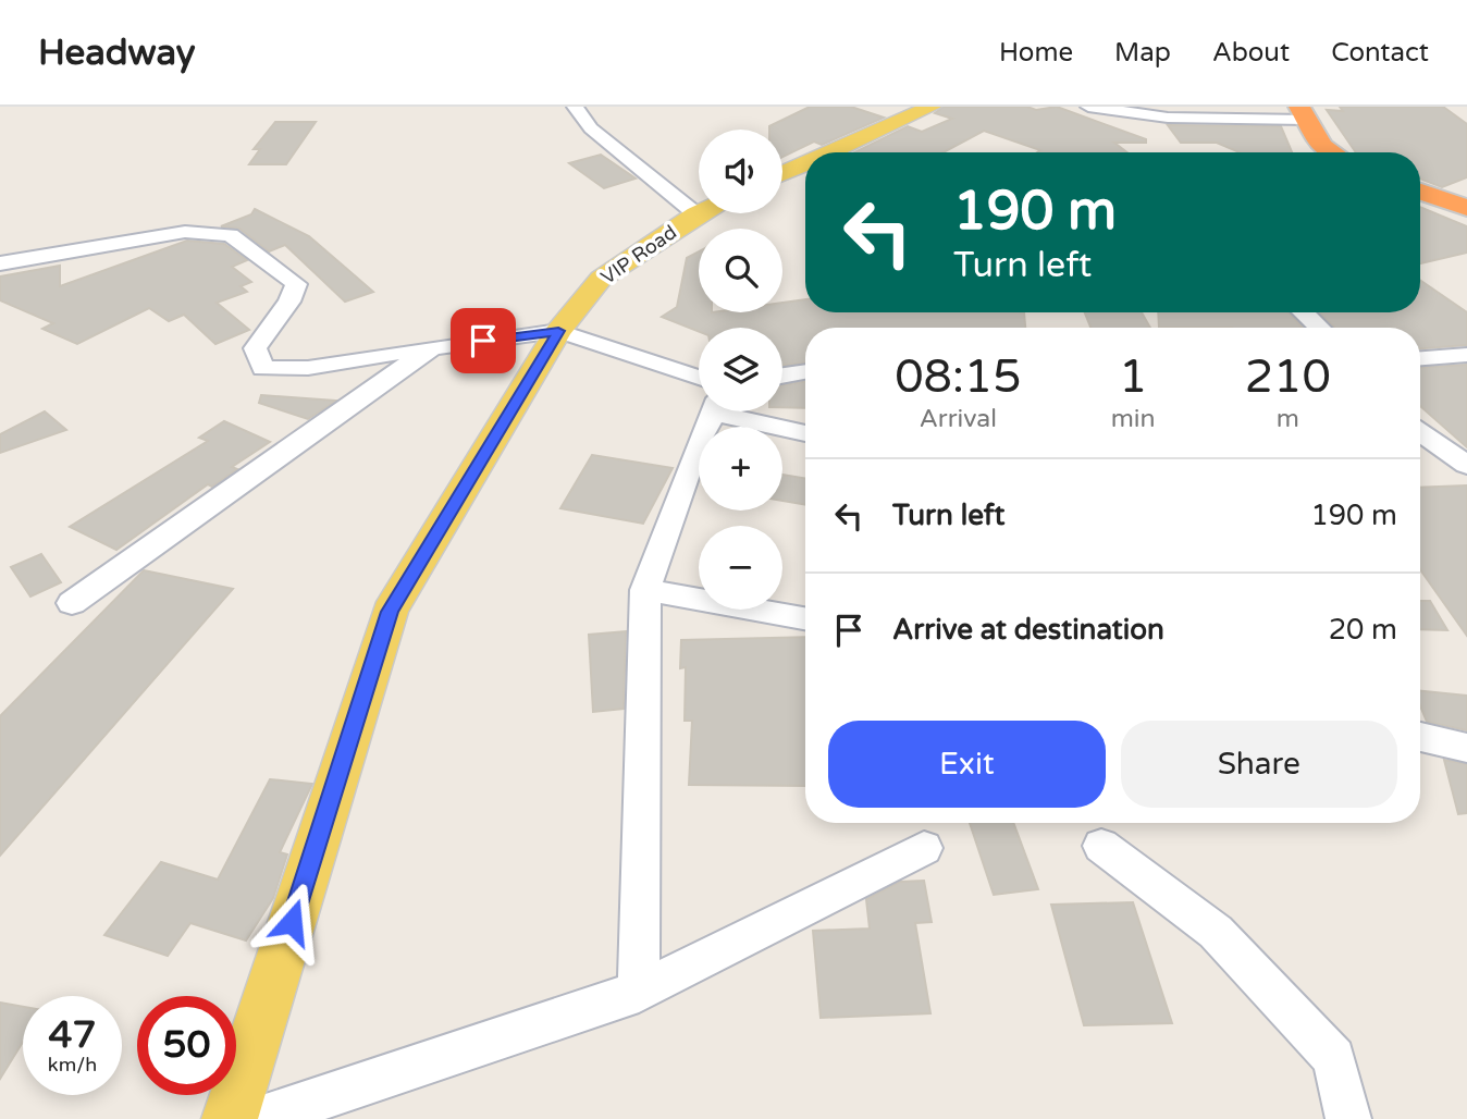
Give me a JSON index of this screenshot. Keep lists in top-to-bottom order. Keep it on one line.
{"streets":{"main road":["VIP Road"]},"page":{"header":"Headway","nav":["Home","Map","About","Contact"],"map_buttons":["+","−"],"turn":["190 m","Turn left"],"eta":["08:15","Arrival","1","min","210","m"],"list":[{"name":"Turn left","value":"190 m"},{"name":"Arrive at destination","value":"20 m"}],"buttons":["Exit","Share"],"speed":"47 km/h","limit":"50"}}
